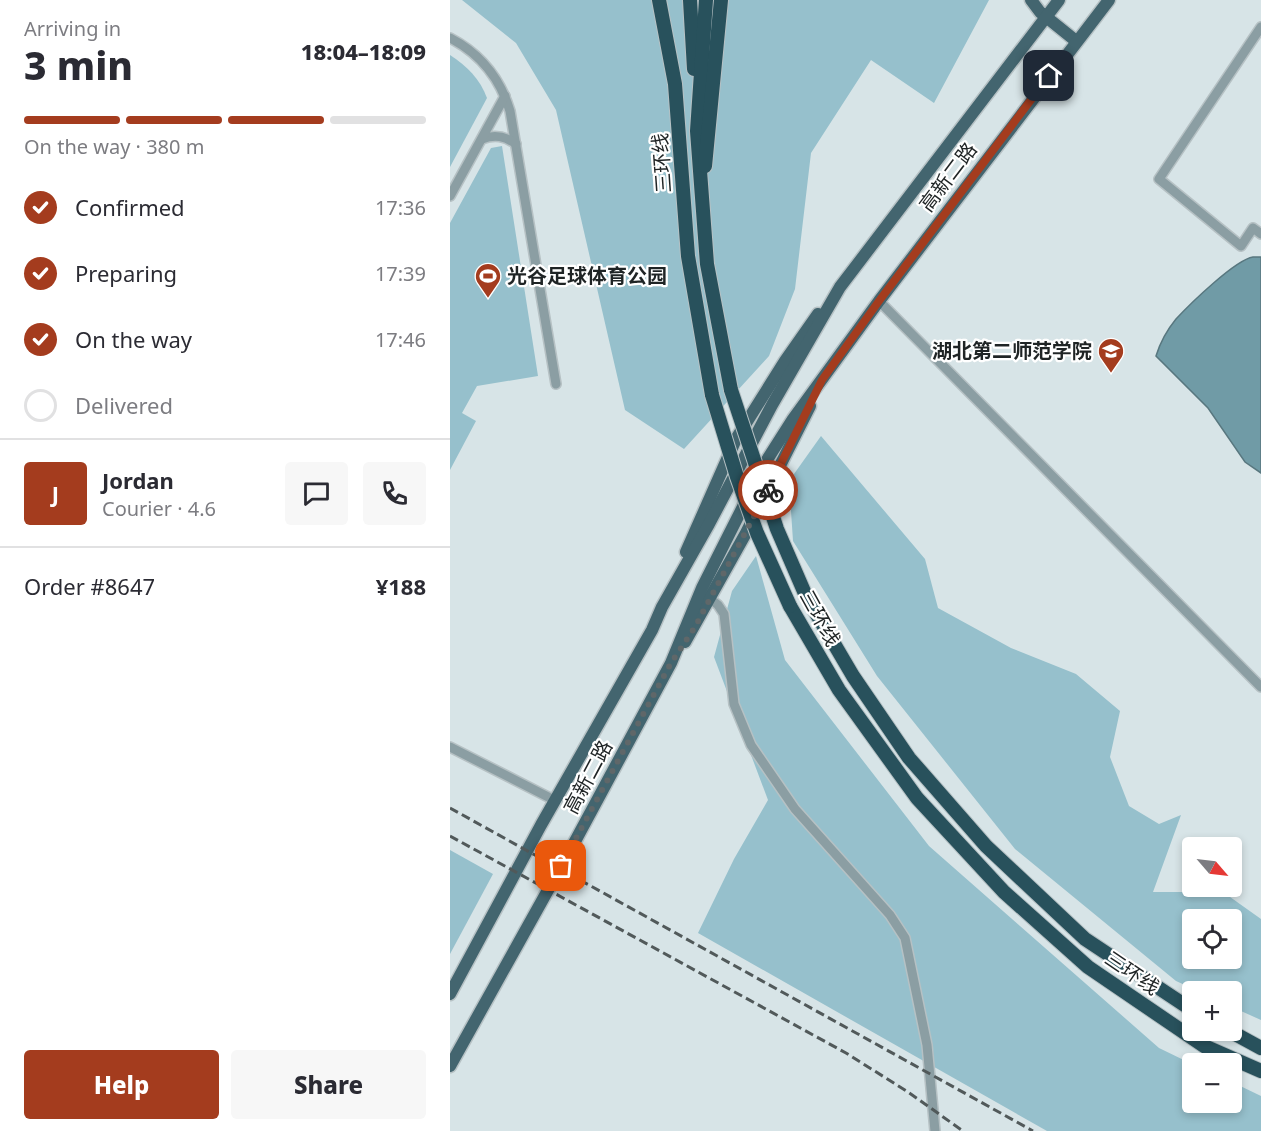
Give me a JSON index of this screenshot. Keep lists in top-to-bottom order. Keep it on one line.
{"streets":{"highway":["三环线"],"main road":["高新二路"]},"places":{"sports":["光谷足球体育公园"],"school or university":["湖北第二师范学院"]},"north":"bottom right","page":{"heading":["3 min","Arriving in","18:04–18:09"],"panel":["Jordan","Courier · 4.6","Order #8647","¥188"],"bar":"On the way · 380 m","list":[["Confirmed","17:36"],["Preparing","17:39"],["On the way","17:46"],"Delivered"],"round":"J","map_buttons":["+","−"],"buttons":["Help","Share"]}}
